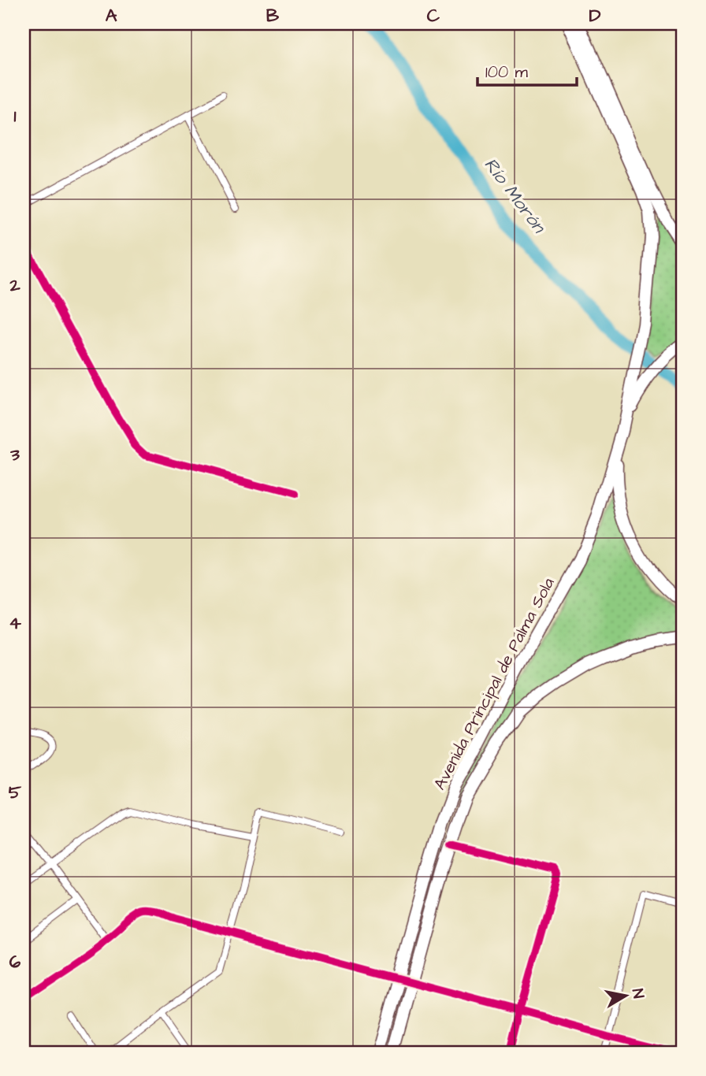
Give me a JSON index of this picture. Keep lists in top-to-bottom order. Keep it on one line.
{"streets":{"highway":["Avenida Principal de Palma Sola"]},"water":["Río Morón"],"scale_bar":"100 m","north":"right","grid":{"columns":["A","B","C","D"],"rows":["1","2","3","4","5","6"]}}
